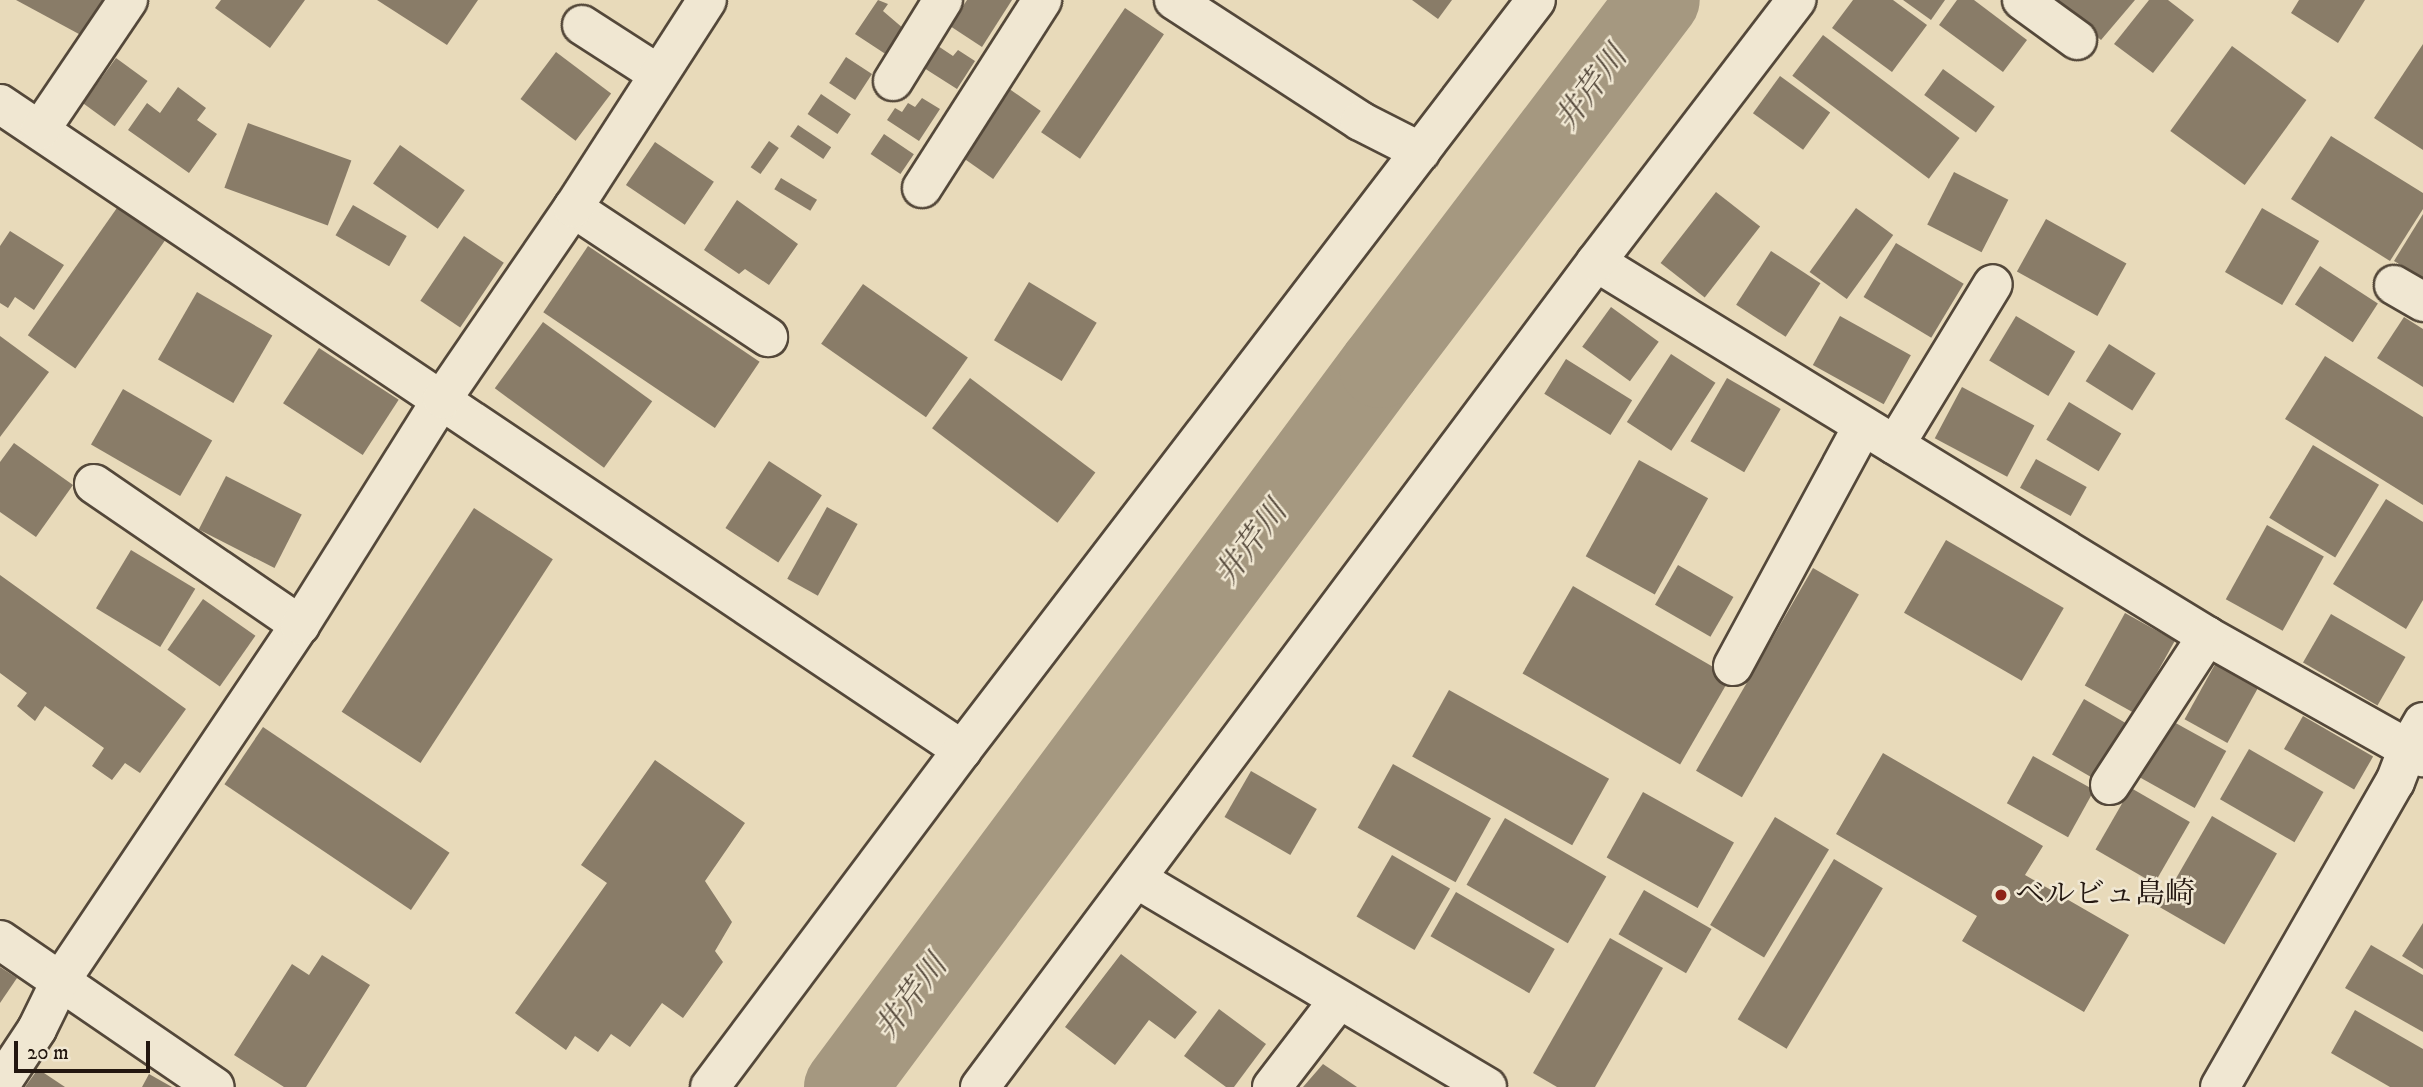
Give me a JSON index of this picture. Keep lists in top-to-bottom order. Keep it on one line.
{"water":["井芹川"],"places":["ベルビュ島崎"],"scale_bar":"20 m"}
